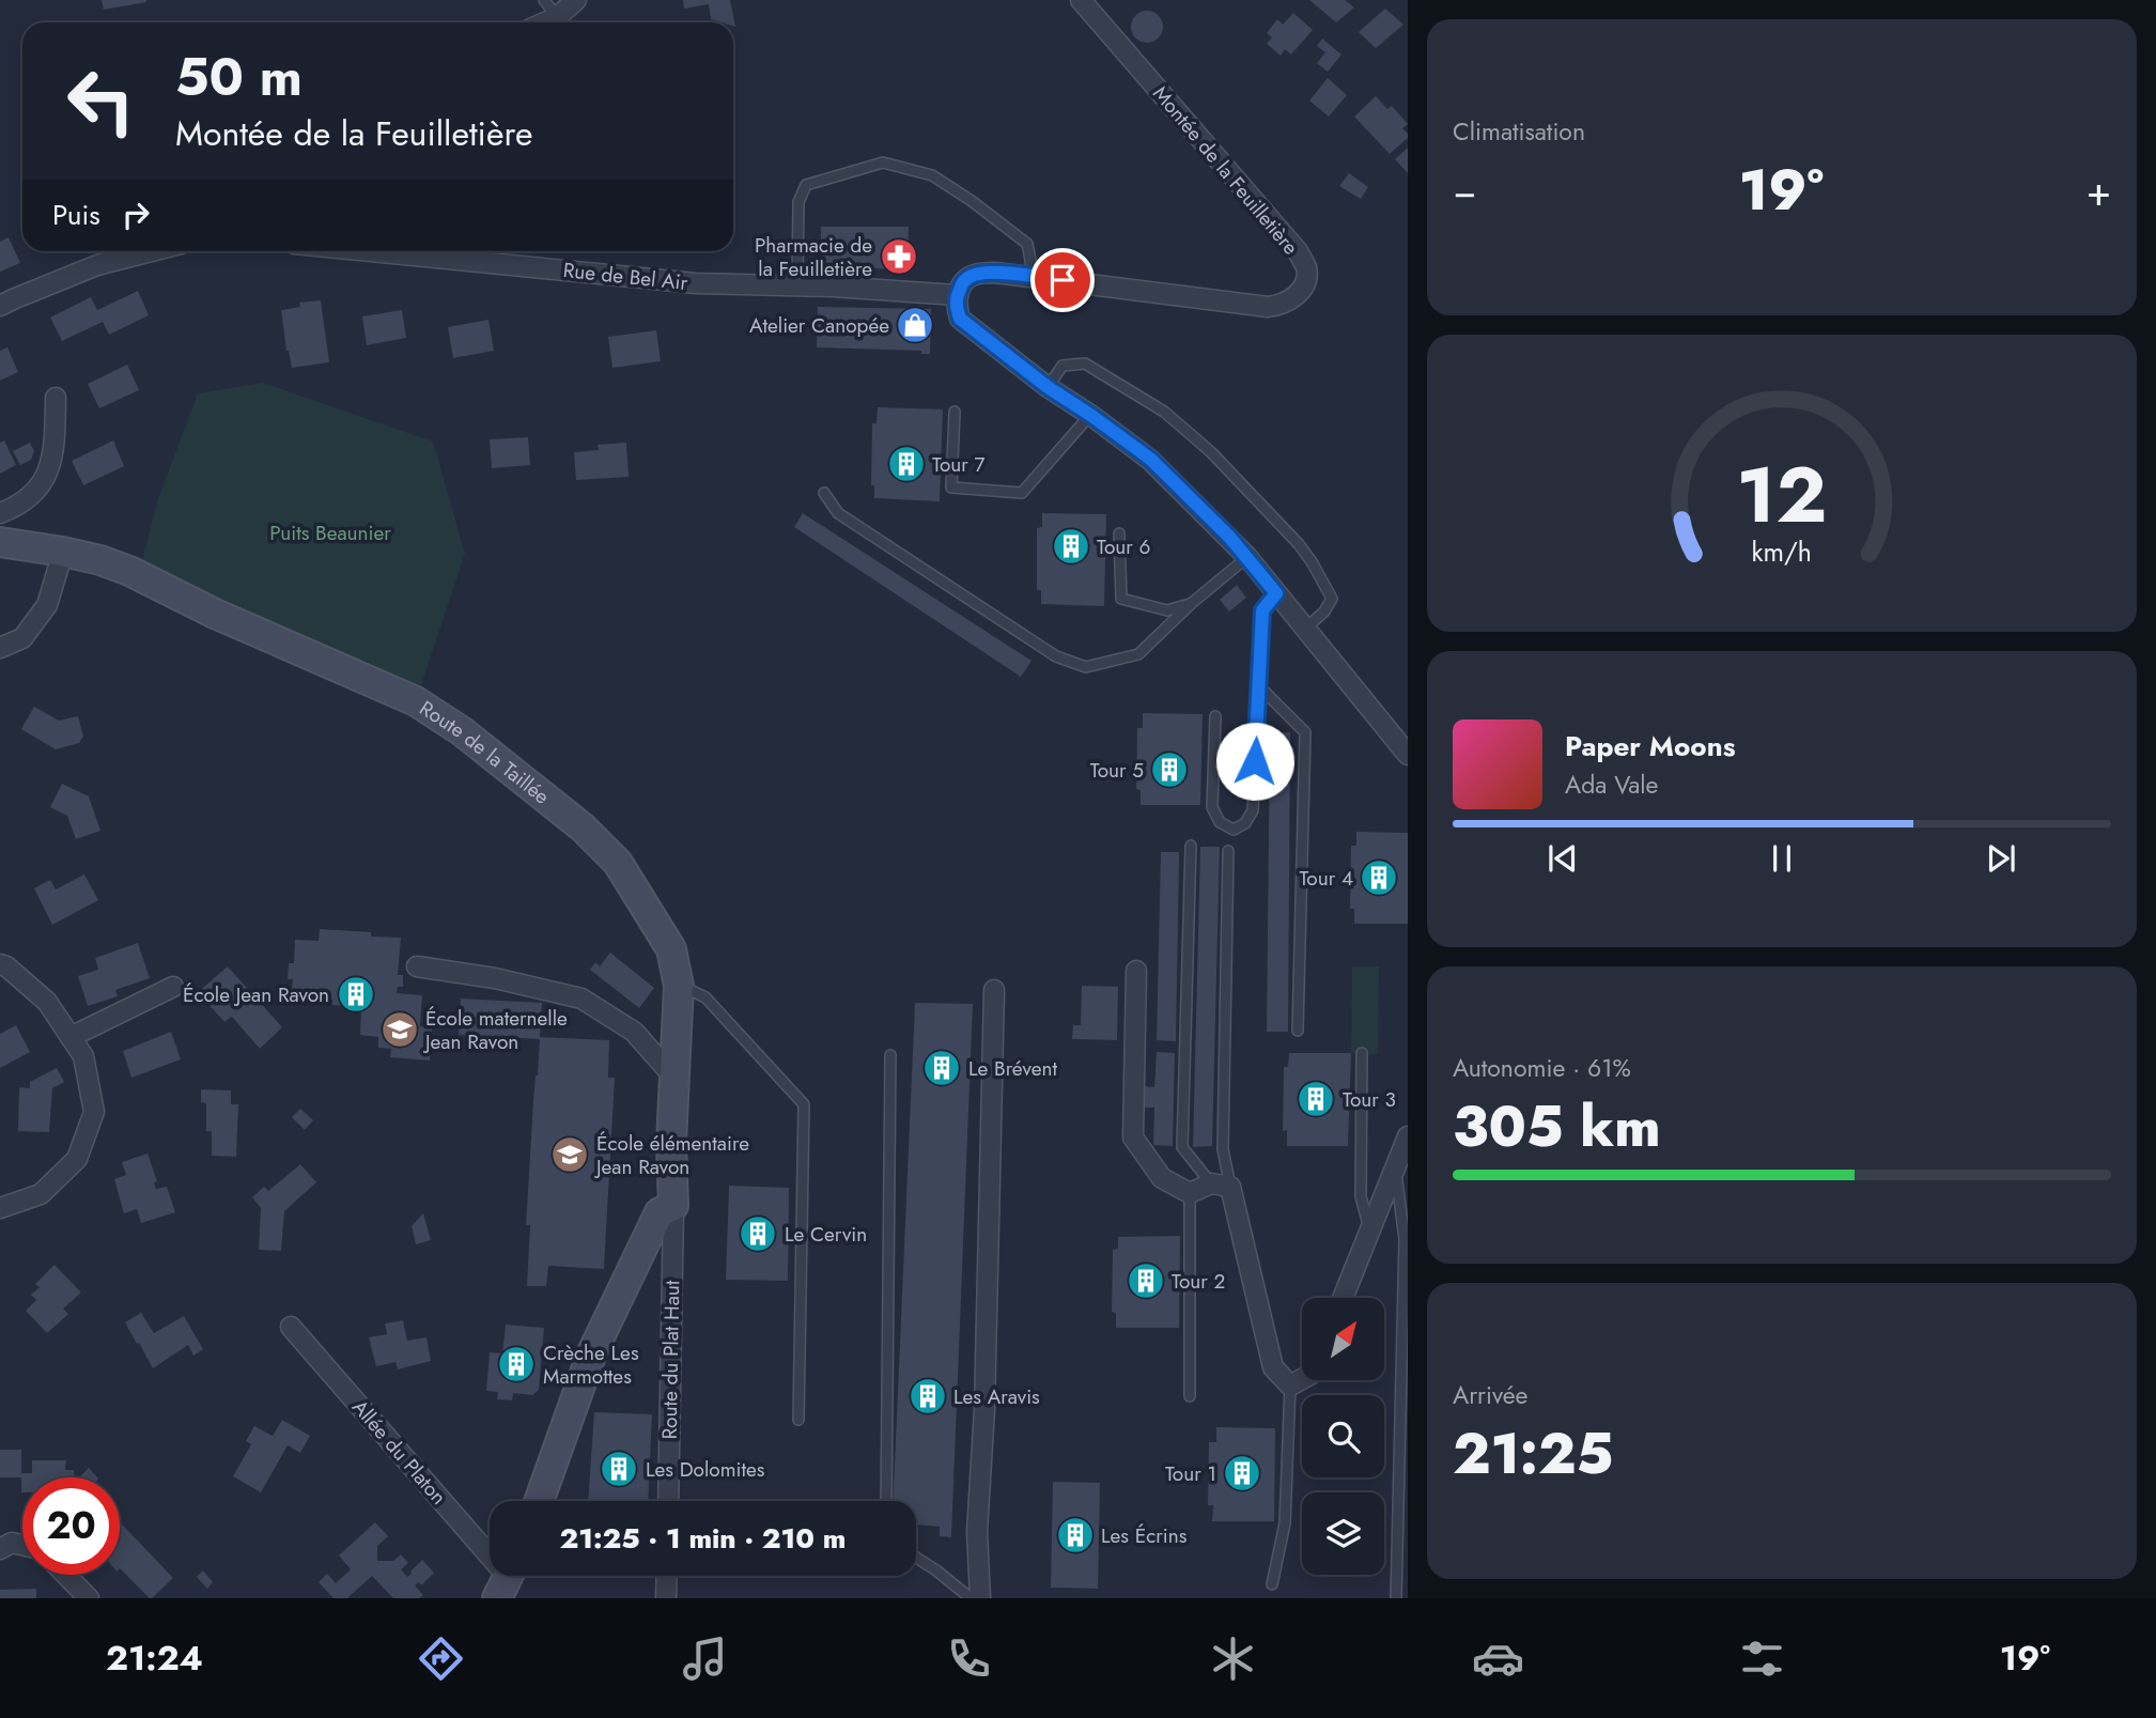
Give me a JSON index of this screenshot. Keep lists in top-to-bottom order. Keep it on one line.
{"streets":{"street":["Montée de la Feuilletière","Rue de Bel Air","Route de la Taillée","Route du Plat Haut","Allée du Platon"]},"crossings":[["Montée de la Feuilletière","Rue de Bel Air"],["Route de la Taillée","Route du Plat Haut"]],"parks":["Puits Beaunier"],"places":{"pharmacy":["Pharmacie de la Feuilletière"],"shop":["Atelier Canopée"],"building":["Tour 7","Tour 6","Tour 5","Tour 4","École Jean Ravon","Le Brévent","Tour 3","Le Cervin","Tour 2","Crèche Les Marmottes","Les Aravis","Les Dolomites","Tour 1","Les Écrins"],"school or university":["École maternelle Jean Ravon","École élémentaire Jean Ravon"]},"north":"top right","page":{"tile":["Climatisation",["Autonomie · 61%","305 km"],["Arrivée","21:25"]],"turn":["50 m","Montée de la Feuilletière"],"heat":["−","19°","+"],"then":"Puis","song":["Paper Moons","Ada Vale"],"limit":"20","trip":"21:25 · 1 min · 210 m","tabs":["21:24","19°"],"gauge":["12","km/h"]}}
